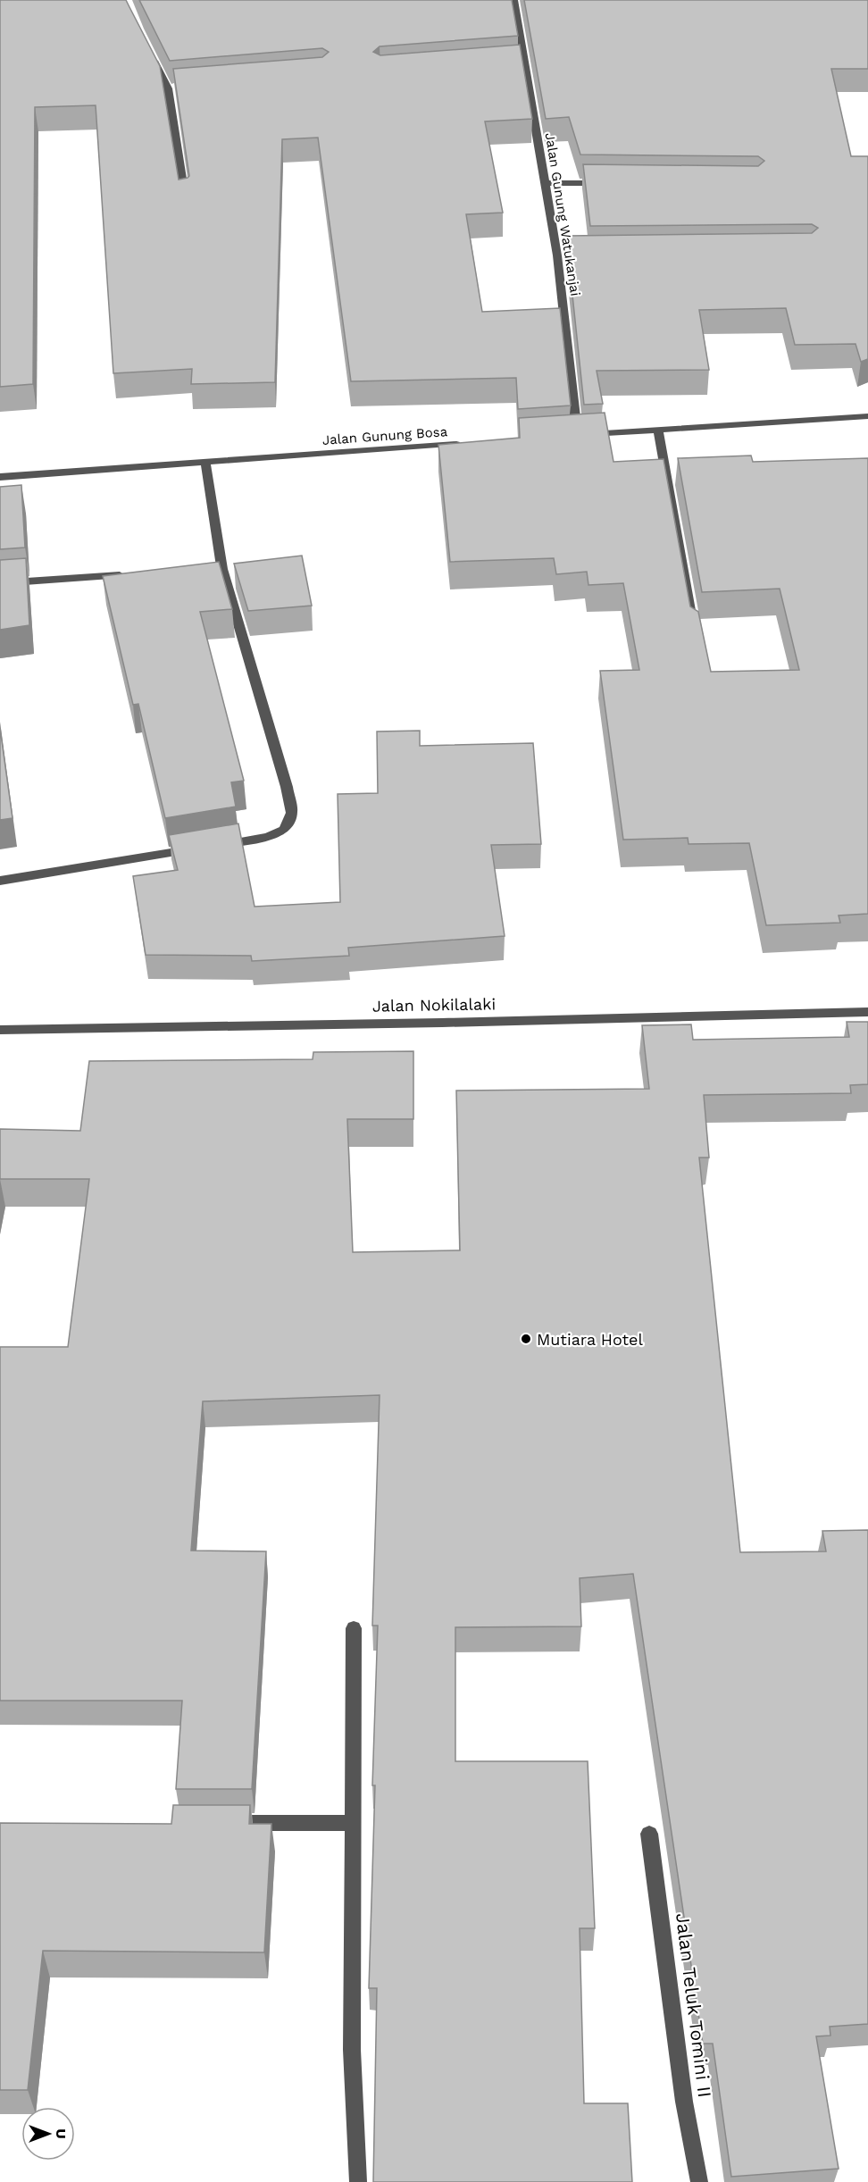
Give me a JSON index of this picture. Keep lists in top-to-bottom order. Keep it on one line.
{"streets":{"street":["Jalan Gunung Watukanjai","Jalan Gunung Bosa","Jalan Nokilalaki","Jalan Teluk Tomini II"]},"places":["Mutiara Hotel"],"north":"right"}
